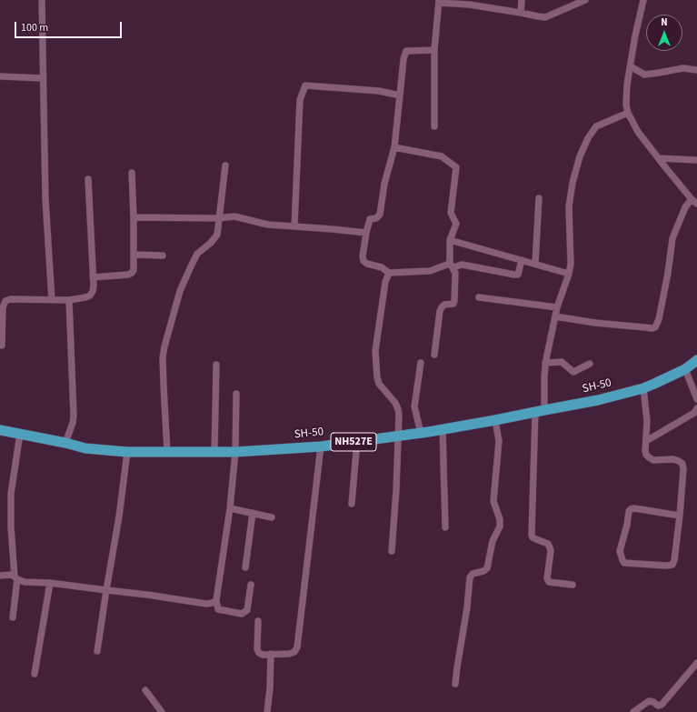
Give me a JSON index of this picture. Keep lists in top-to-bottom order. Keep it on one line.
{"streets":{"highway":["SH-50","NH527E"]},"scale_bar":"100 m","north":"top"}
